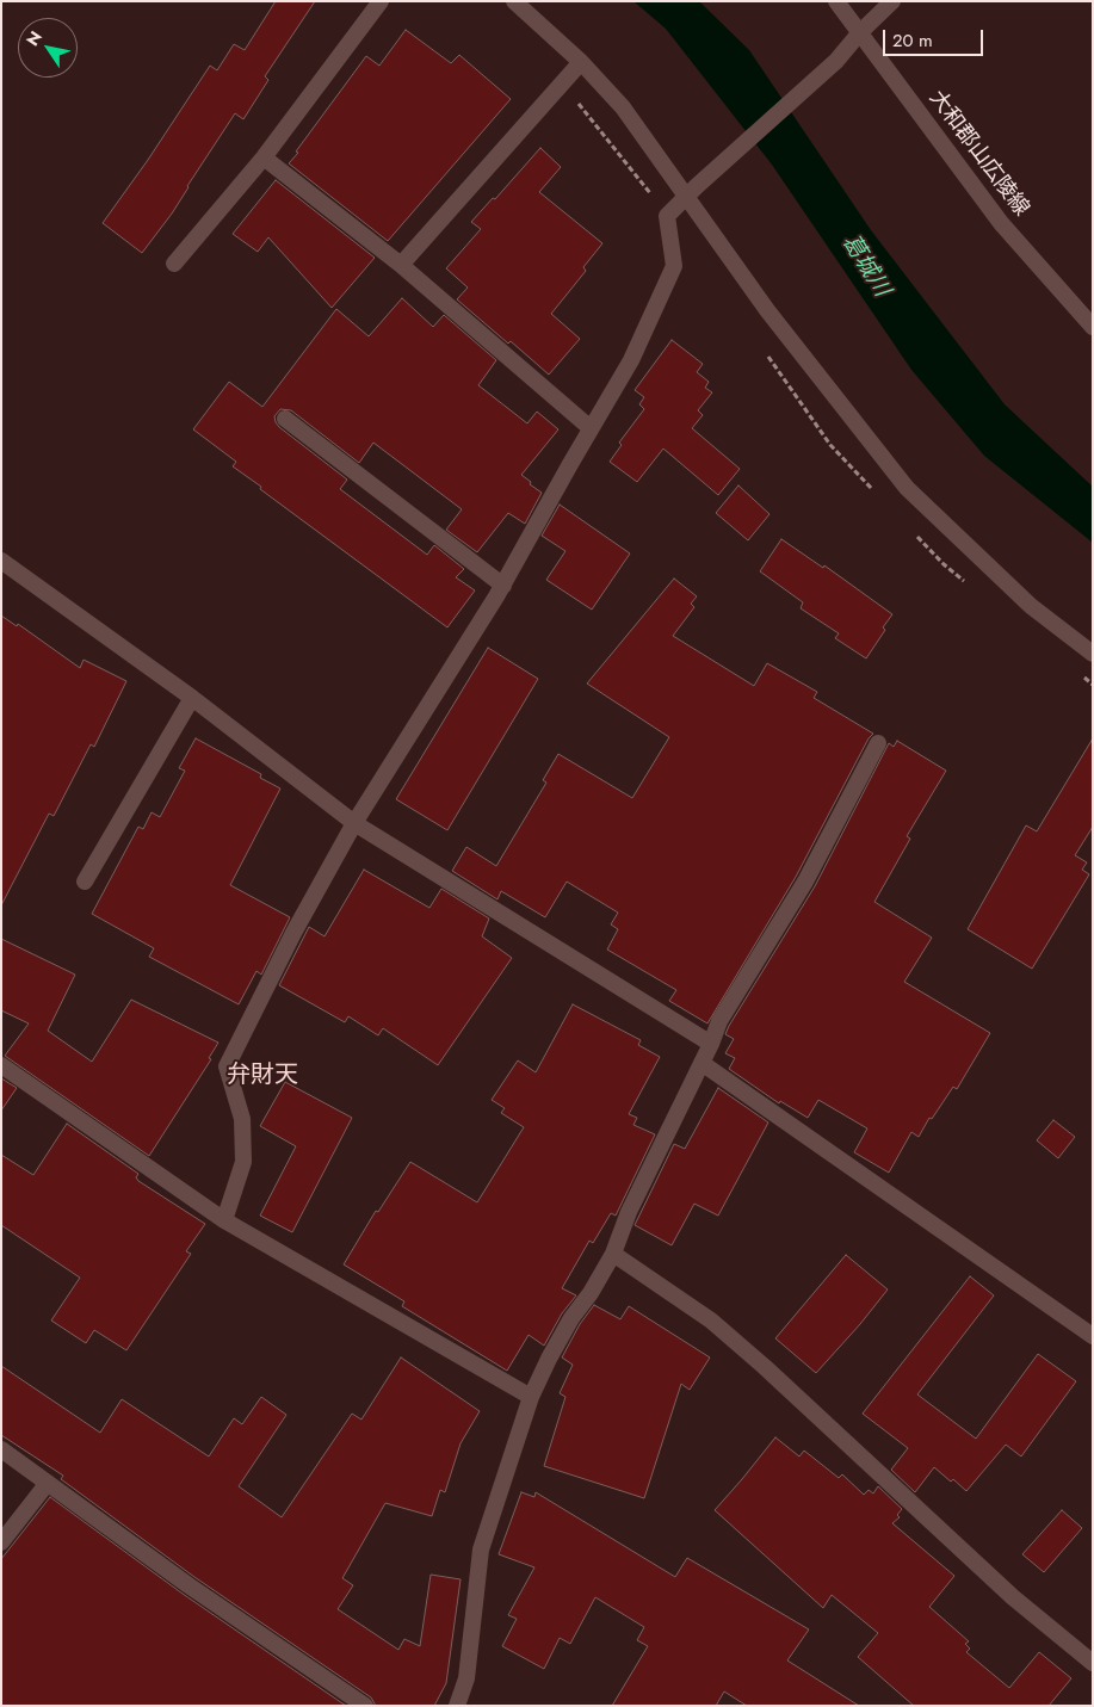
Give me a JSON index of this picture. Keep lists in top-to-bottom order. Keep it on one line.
{"streets":{"street":["大和郡山広陵線"]},"districts":["弁財天"],"water":["葛城川"],"scale_bar":"20 m","north":"top left"}
